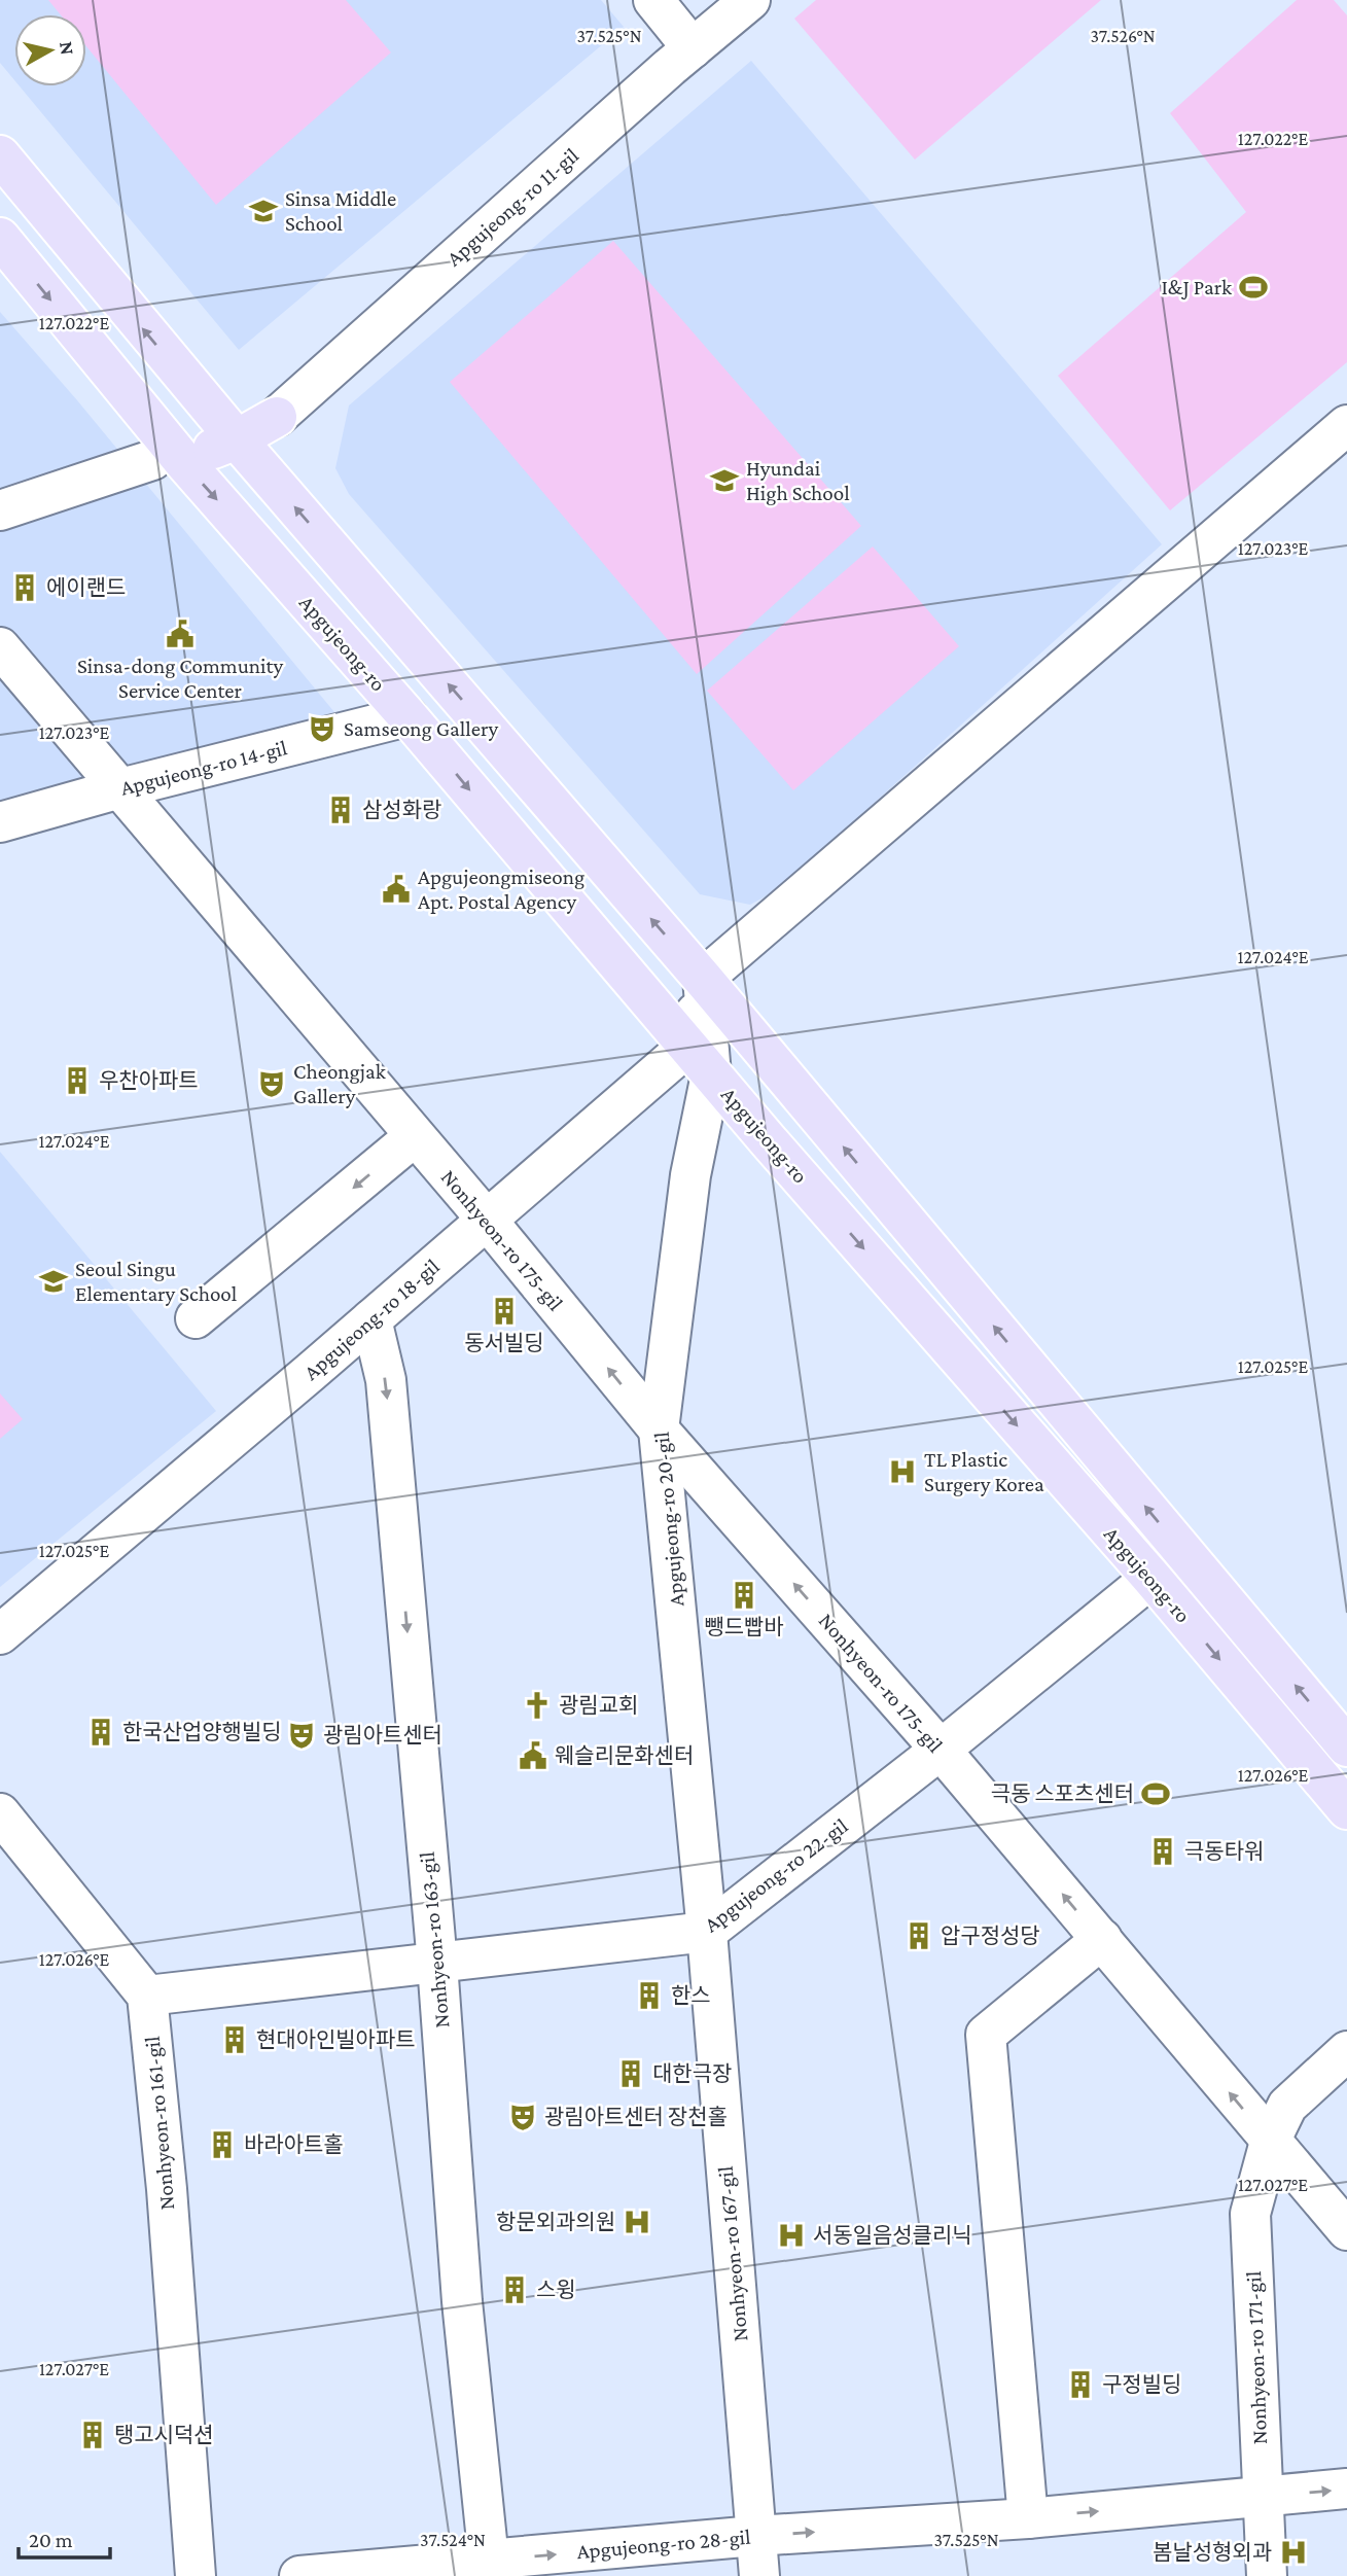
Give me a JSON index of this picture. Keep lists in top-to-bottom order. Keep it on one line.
{"streets":{"main road":["Apgujeong-ro"],"street":["Apgujeong-ro 11-gil","Apgujeong-ro 14-gil","Nonhyeon-ro 175-gil","Apgujeong-ro 18-gil","Apgujeong-ro 20-gil","Apgujeong-ro 22-gil","Nonhyeon-ro 163-gil","Nonhyeon-ro 161-gil","Nonhyeon-ro 167-gil","Nonhyeon-ro 171-gil","Apgujeong-ro 28-gil"]},"crossings":[["Apgujeong-ro","Apgujeong-ro 14-gil"],["Apgujeong-ro","Apgujeong-ro 18-gil"],["Apgujeong-ro","Apgujeong-ro 20-gil"],["Apgujeong-ro","Apgujeong-ro 22-gil"],["Apgujeong-ro 14-gil","Nonhyeon-ro 175-gil"],["Nonhyeon-ro 175-gil","Apgujeong-ro 18-gil"],["Nonhyeon-ro 175-gil","Apgujeong-ro 20-gil"],["Nonhyeon-ro 175-gil","Apgujeong-ro 22-gil"],["Nonhyeon-ro 175-gil","Nonhyeon-ro 171-gil"],["Apgujeong-ro 18-gil","Apgujeong-ro 20-gil"],["Apgujeong-ro 18-gil","Nonhyeon-ro 163-gil"],["Apgujeong-ro 20-gil","Apgujeong-ro 22-gil"],["Apgujeong-ro 20-gil","Nonhyeon-ro 167-gil"],["Apgujeong-ro 22-gil","Nonhyeon-ro 163-gil"],["Apgujeong-ro 22-gil","Nonhyeon-ro 161-gil"],["Apgujeong-ro 22-gil","Nonhyeon-ro 167-gil"],["Nonhyeon-ro 163-gil","Apgujeong-ro 28-gil"],["Nonhyeon-ro 167-gil","Apgujeong-ro 28-gil"],["Nonhyeon-ro 171-gil","Apgujeong-ro 28-gil"]],"one_way":["Nonhyeon-ro 175-gil","Nonhyeon-ro 163-gil","Apgujeong-ro 28-gil"],"places":{"school or university":["Sinsa Middle School","Hyundai High School","Seoul Singu Elementary School"],"sports":["I&J Park","극동 스포츠센터"],"building":["에이랜드","삼성화랑","우찬아파트","동서빌딩","뺑드빱바","한국산업양행빌딩","극동타워","압구정성당","한스","현대아인빌아파트","대한극장","바라아트홀","스윙","구정빌딩","탱고시덕션"],"public building":["Sinsa-dong Community Service Center","Apgujeongmiseong Apt. Postal Agency","웨슬리문화센터"],"theatre":["Samseong Gallery","Cheongjak Gallery","광림아트센터","광림아트센터 장천홀"],"hospital":["TL Plastic Surgery Korea","항문외과의원","서동일음성클리닉","봄날성형외과"],"church":["광림교회"]},"scale_bar":"20 m","north":"right","coordinates":["37.525°N","37.526°N","127.022°E","127.023°E","127.024°E","127.025°E","127.026°E","127.027°E","37.524°N"]}
